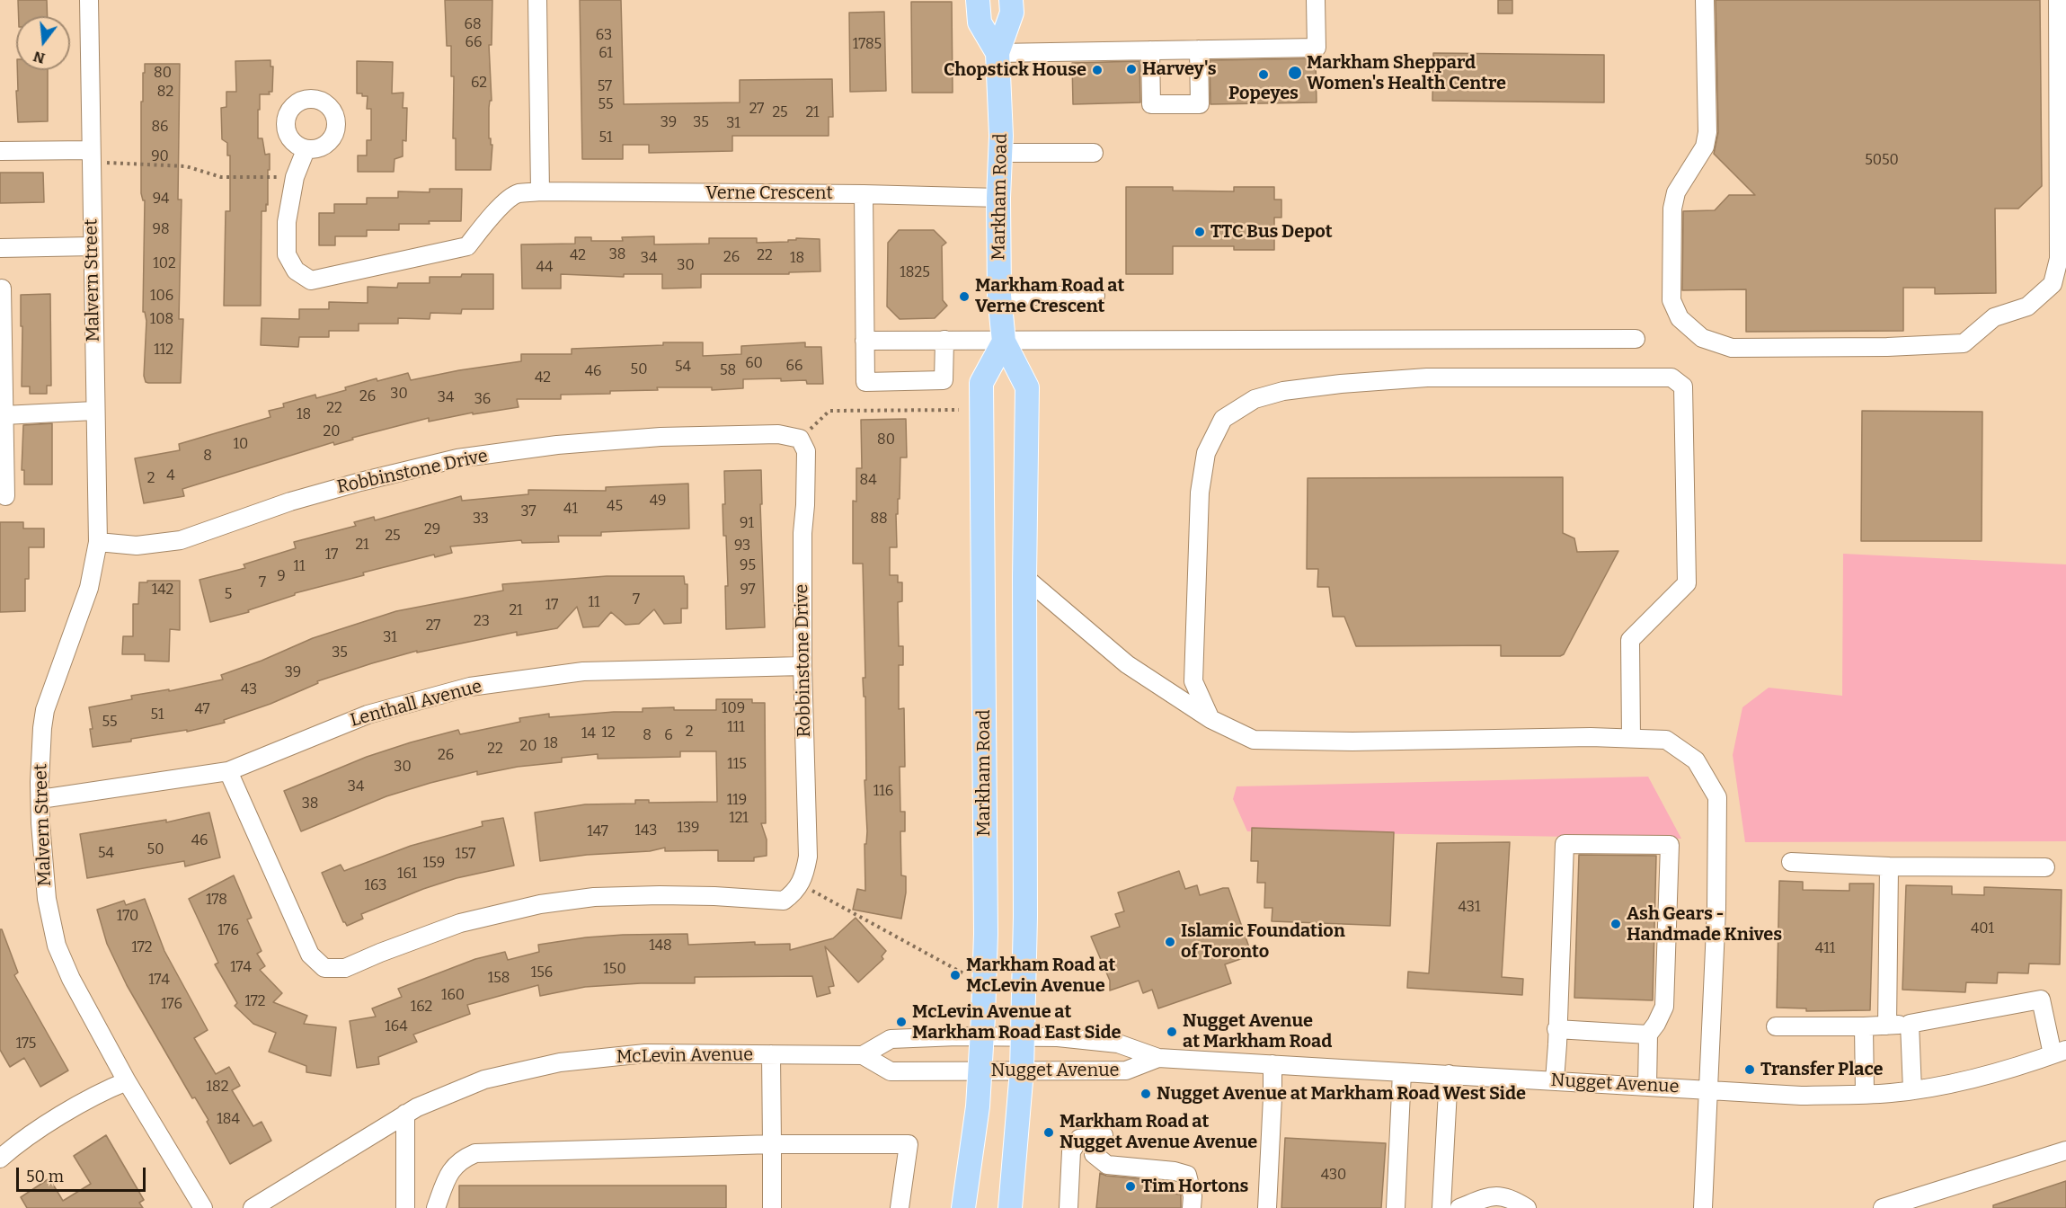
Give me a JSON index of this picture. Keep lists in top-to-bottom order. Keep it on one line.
{"streets":{"main road":["Markham Road"],"street":["Verne Crescent","Malvern Street","Robbinstone Drive","Lenthall Avenue","McLevin Avenue","Nugget Avenue"]},"crossings":[["Verne Crescent","Markham Road"],["Markham Road","McLevin Avenue"],["Markham Road","Nugget Avenue"],["Malvern Street","Robbinstone Drive"],["Malvern Street","Lenthall Avenue"],["Robbinstone Drive","Lenthall Avenue"],["McLevin Avenue","Nugget Avenue"]],"places":["Harvey's","Chopstick House","Markham Sheppard Women's Health Centre","Popeyes","TTC Bus Depot","Markham Road at Verne Crescent","Ash Gears - Handmade Knives","Islamic Foundation of Toronto","Markham Road at McLevin Avenue","McLevin Avenue at Markham Road East Side","Nugget Avenue at Markham Road","Transfer Place","Nugget Avenue at Markham Road West Side","Markham Road at Nugget Avenue Avenue","Tim Hortons"],"house_numbers":["68","63","66","1785","61","80","62","57","82","55","27","25","21","39","35","31","86","51","90","5050","94","98","38","42","22","26","34","18","102","30","44","1825","106","108","112","60","66","54","50","58","46","42","30","26","34","36","22","18","20","80","10","8","4","2","84","49","45","41","37","33","88","91","29","25","21","93","17","95","11","9","7","142","97","5","7","11","17","21","23","27","31","35","39","43","109","47","51","55","111","2","12","14","8","6","18","20","22","26","115","30","34","116","119","38","121","139","143","147","46","50","54","157","159","161","163","178","431","170","401","176","148","172","411","174","150","156","158","174","160","172","176","162","164","175","182","184","430"],"scale_bar":"50 m","north":"bottom"}
